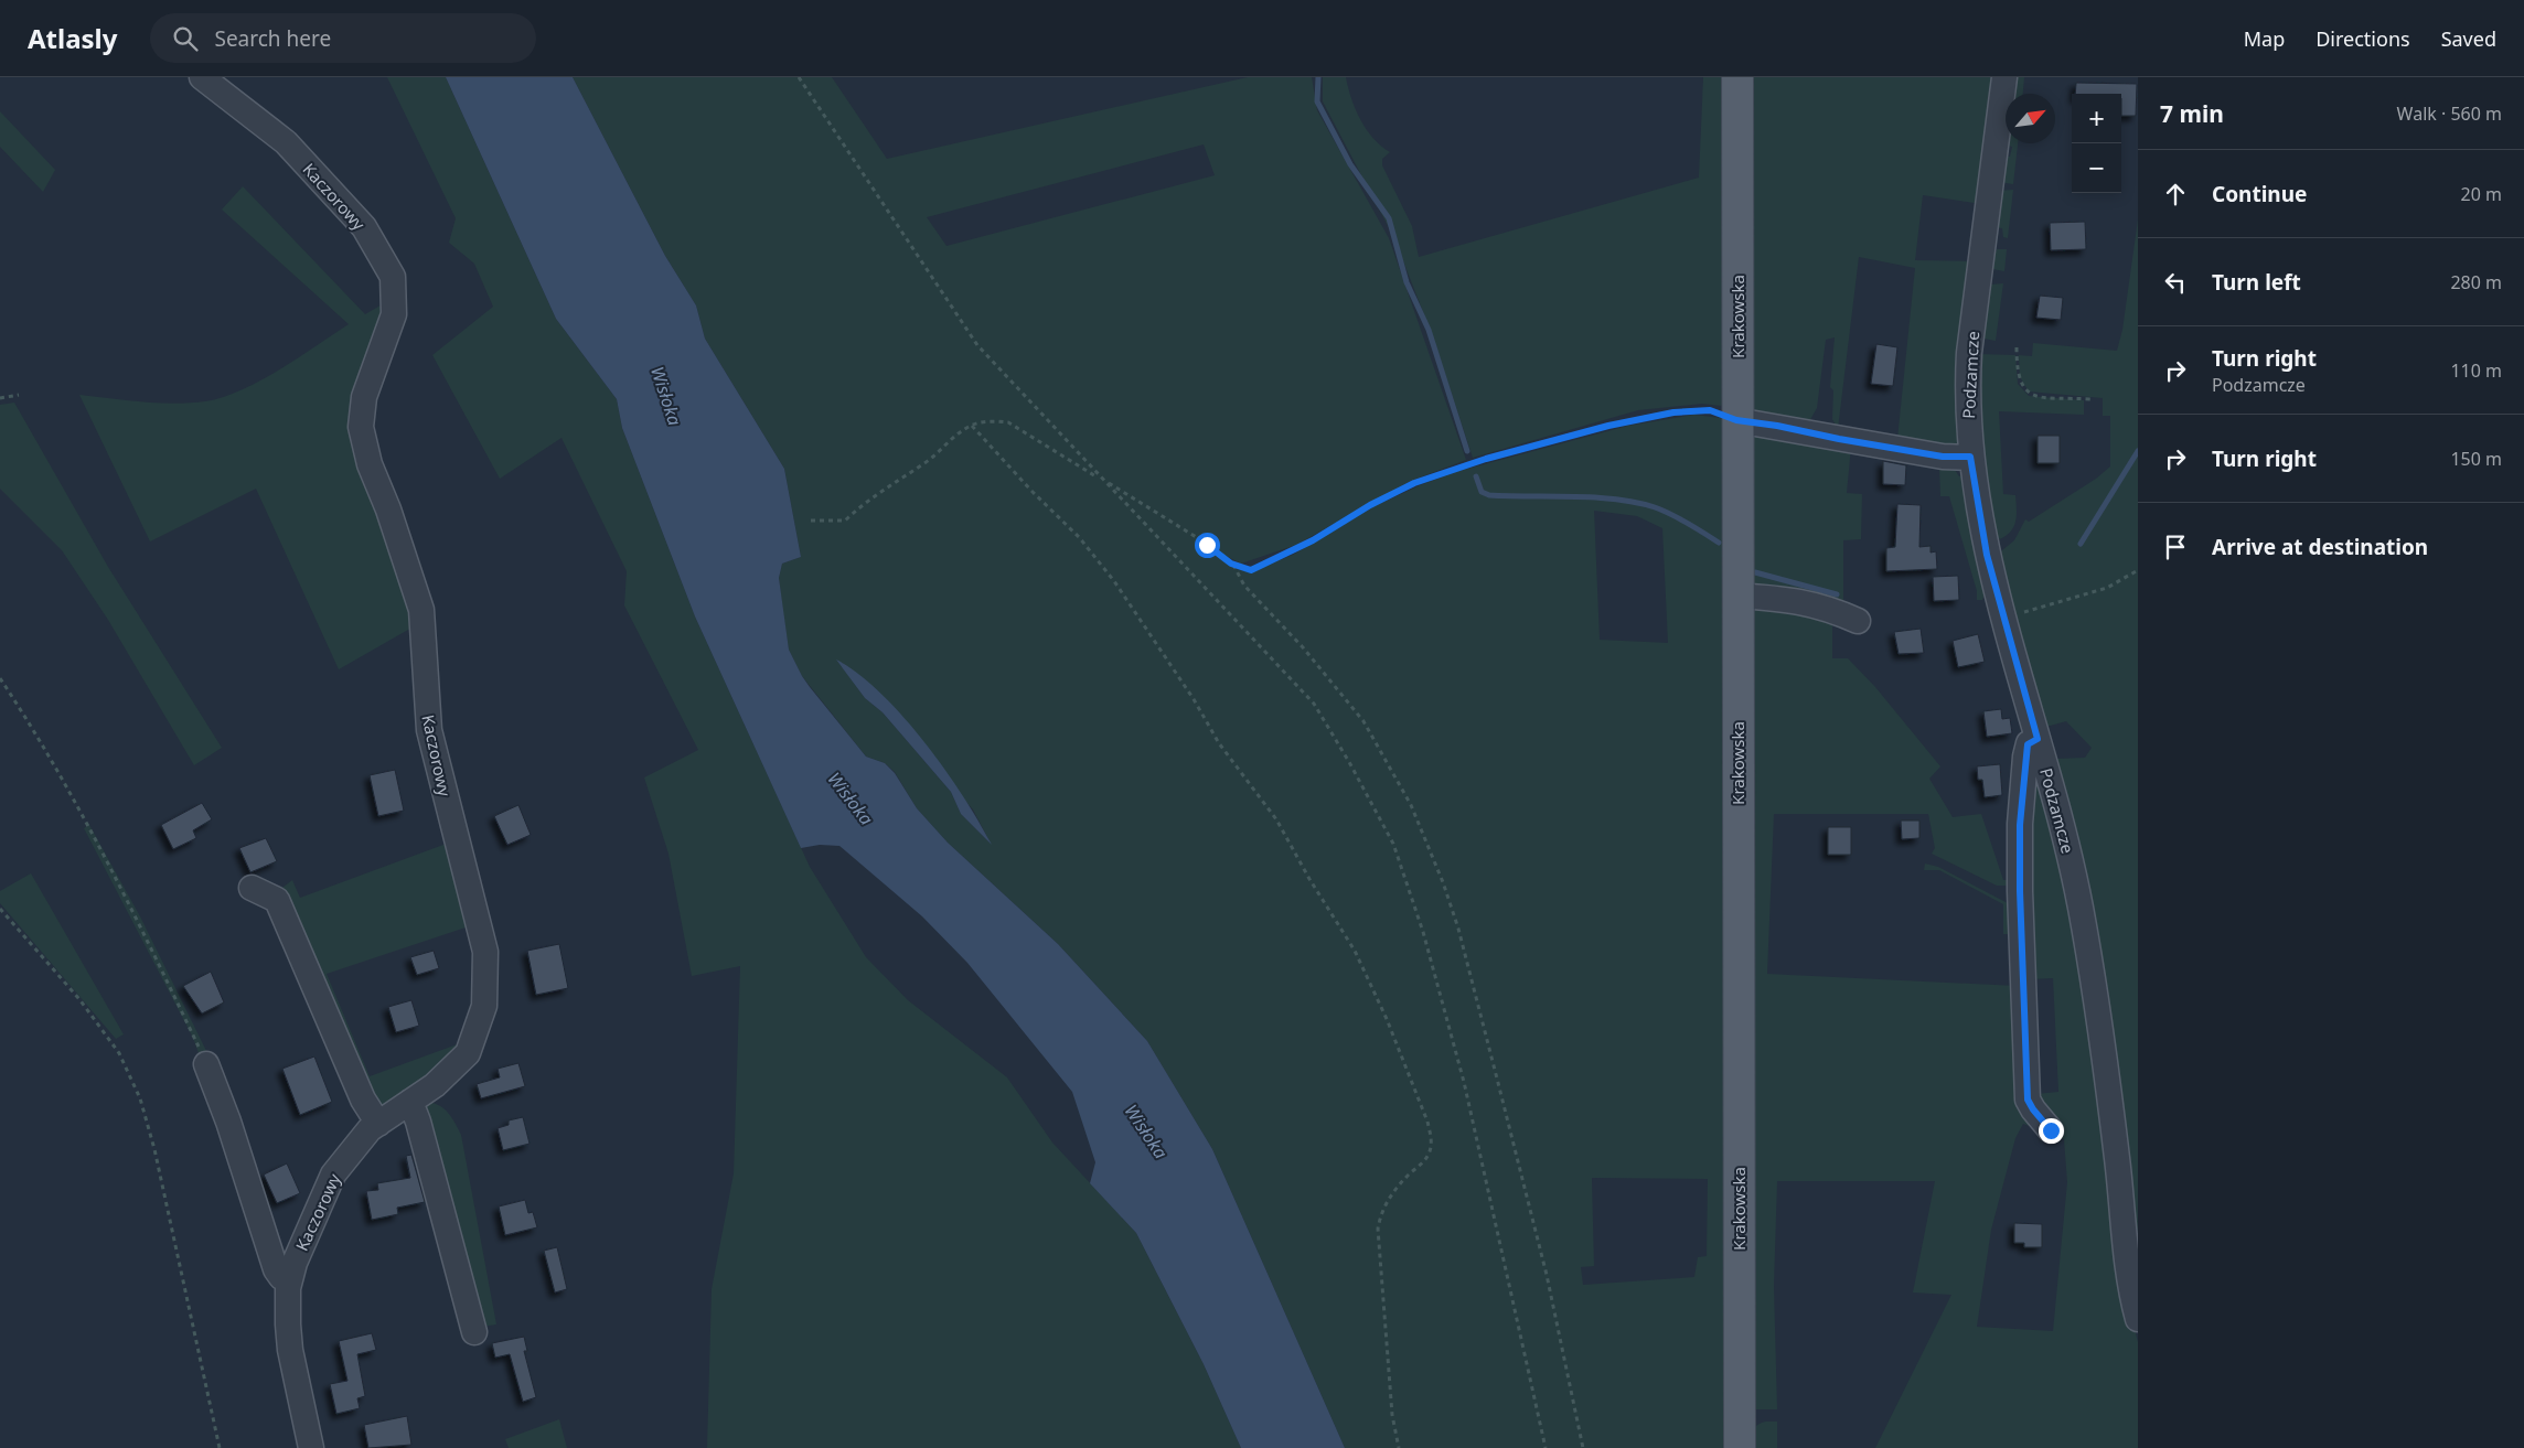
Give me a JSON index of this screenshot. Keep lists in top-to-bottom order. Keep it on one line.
{"streets":{"main road":["Krakowska"],"street":["Kaczorowy","Podzamcze"]},"water":["Wisłoka"],"north":"top right","page":{"header":"Atlasly","search":"Search here","nav":["Map","Directions","Saved"],"heading":["7 min","Walk · 560 m"],"map_buttons":["+","−"],"list":[["Continue","20 m"],["Turn left","280 m"],["Turn right","Podzamcze","110 m"],["Turn right","150 m"],"Arrive at destination"]}}
